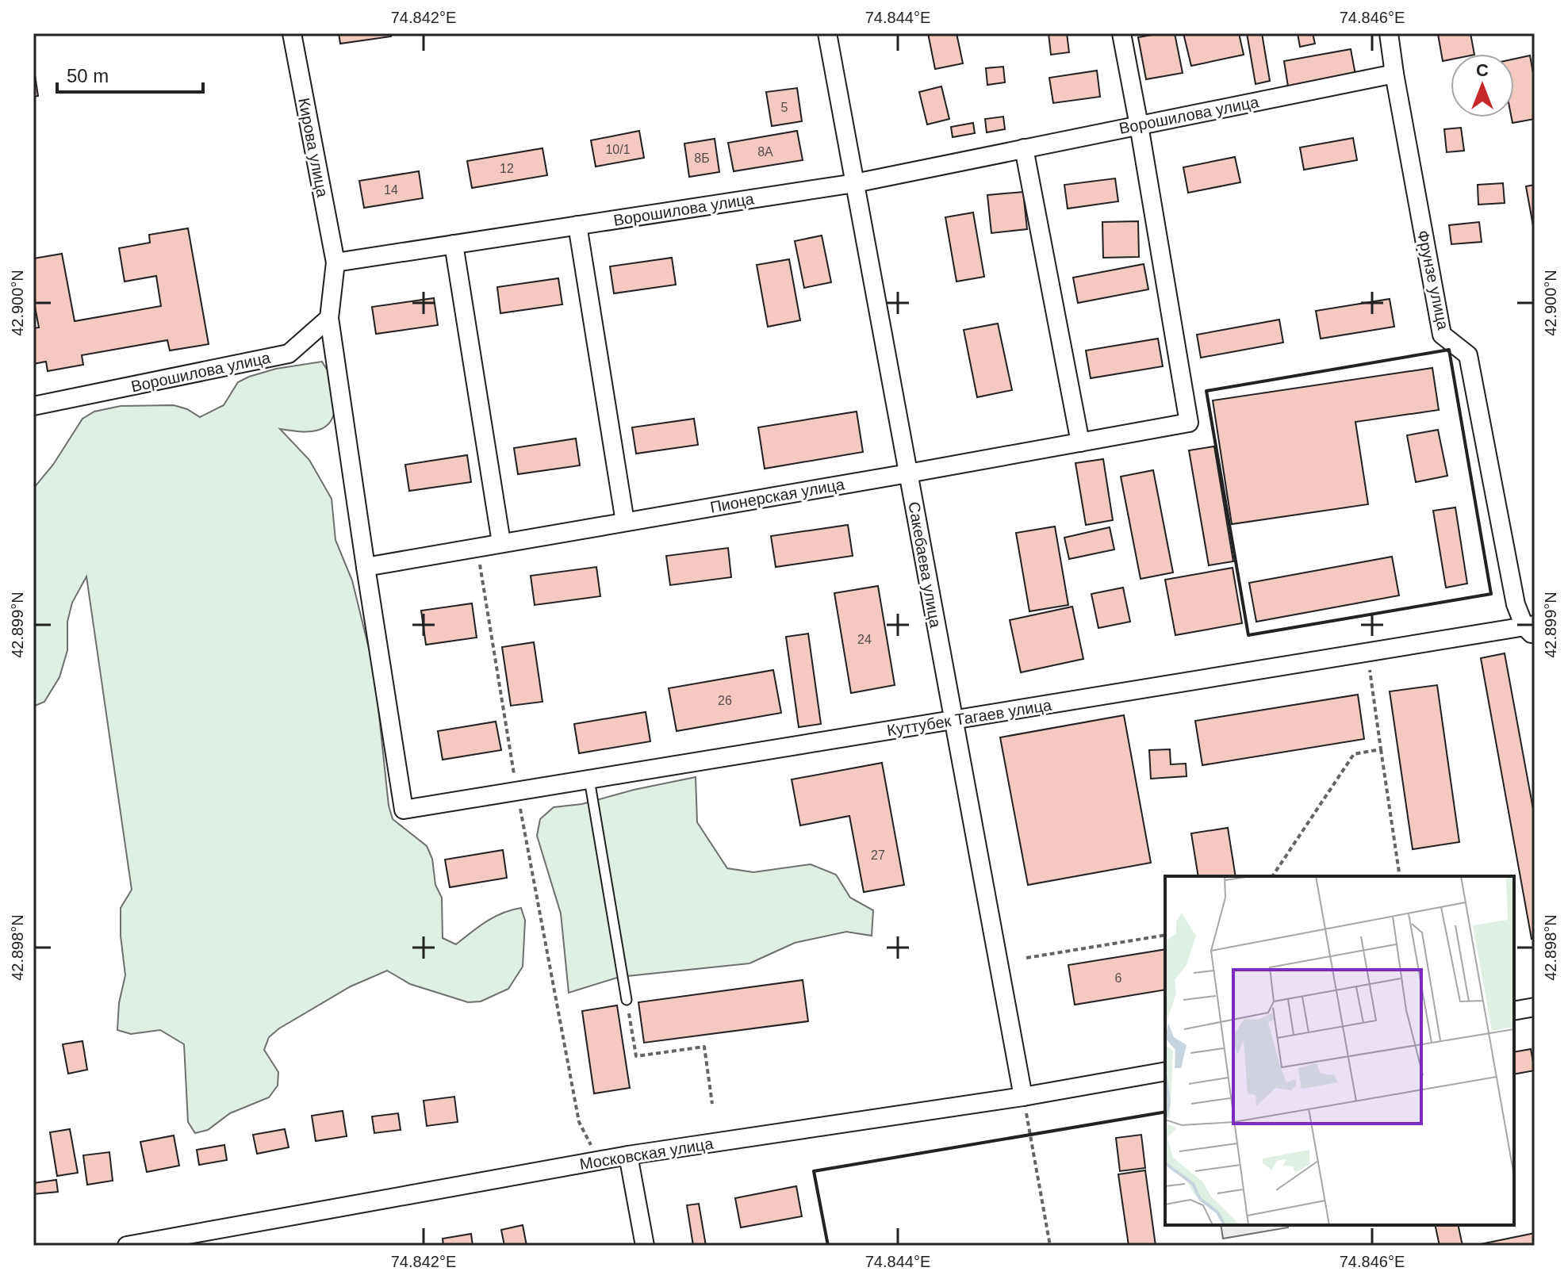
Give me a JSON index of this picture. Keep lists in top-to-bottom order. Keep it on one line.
{"streets":{"street":["Ворошилова улица","Кирова улица","Фрунзе улица","Пионерская улица","Сакебаева улица","Куттубек Тагаев улица","Московская улица"]},"crossings":[["Ворошилова улица","Кирова улица"],["Ворошилова улица","Фрунзе улица"],["Ворошилова улица","Пионерская улица"],["Ворошилова улица","Сакебаева улица"],["Фрунзе улица","Куттубек Тагаев улица"],["Пионерская улица","Сакебаева улица"],["Пионерская улица","Куттубек Тагаев улица"],["Сакебаева улица","Куттубек Тагаев улица"],["Сакебаева улица","Московская улица"]],"house_numbers":["5","10/1","8А","8Б","12","14","24","26","27","6"],"scale_bar":"50 m","north":"top","coordinates":["74.842°E","74.844°E","74.846°E","42.900°N","42.899°N","42.898°N"]}
